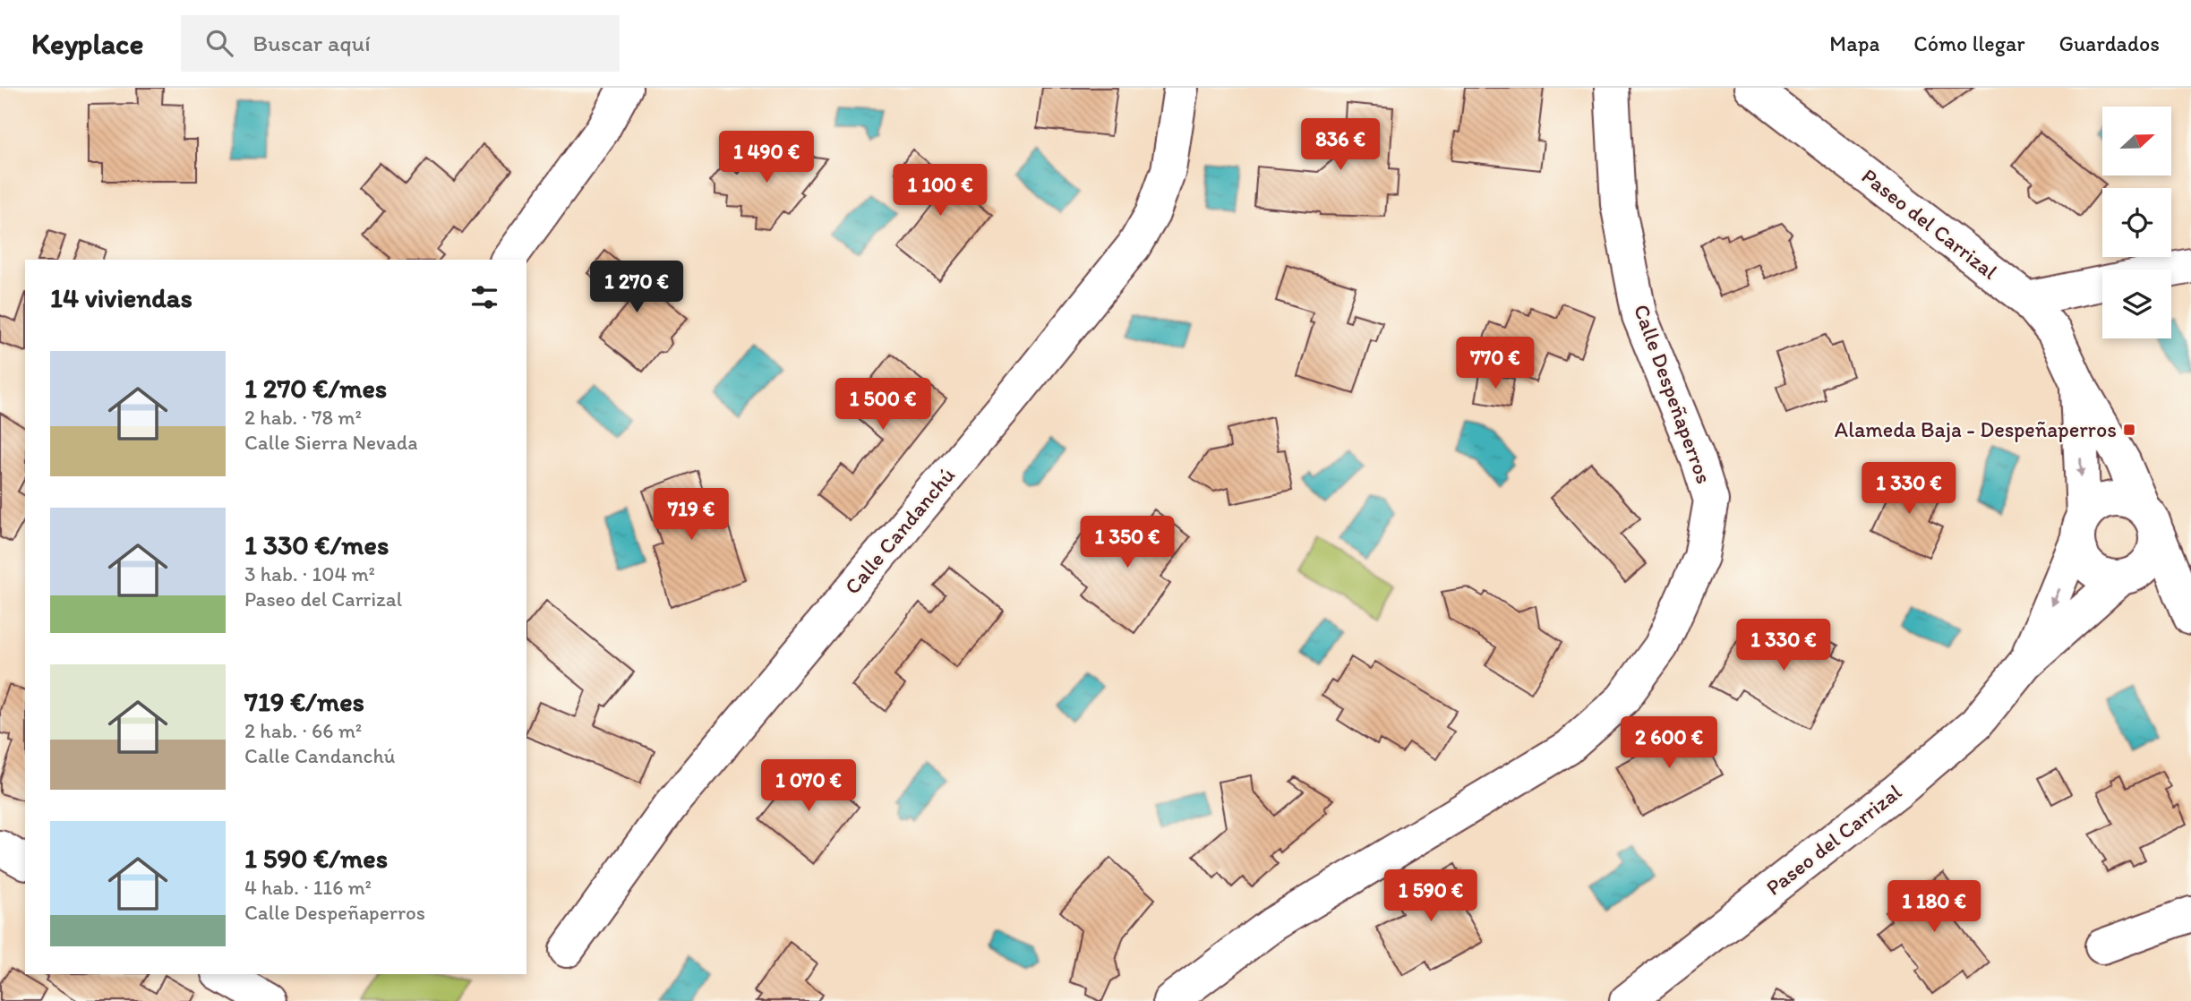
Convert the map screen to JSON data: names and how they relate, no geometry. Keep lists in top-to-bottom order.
{
  "streets": {
    "street": ["Paseo del Carrizal", "Calle Despeñaperros", "Calle Candanchú"]
  },
  "places": {
    "transit": ["Alameda Baja - Despeñaperros"]
  },
  "north": "right",
  "page": {
    "header": "Keyplace",
    "search": "Buscar aquí",
    "nav": ["Mapa", "Cómo llegar", "Guardados"],
    "price": [
      "836 €",
      "1 490 €",
      "1 100 €",
      "1 270 €",
      "770 €",
      "1 500 €",
      "1 330 €",
      "719 €",
      "1 350 €",
      "1 330 €",
      "2 600 €",
      "1 070 €",
      "1 590 €",
      "1 180 €"
    ],
    "heading": "14 viviendas",
    "list": [
      {
        "name": "1 270 €/mes",
        "note": "2 hab. · 78 m² · Calle Sierra Nevada"
      },
      {
        "name": "1 330 €/mes",
        "note": "3 hab. · 104 m² · Paseo del Carrizal"
      },
      {
        "name": "719 €/mes",
        "note": "2 hab. · 66 m² · Calle Candanchú"
      },
      {
        "name": "1 590 €/mes",
        "note": "4 hab. · 116 m² · Calle Despeñaperros"
      }
    ]
  }
}
